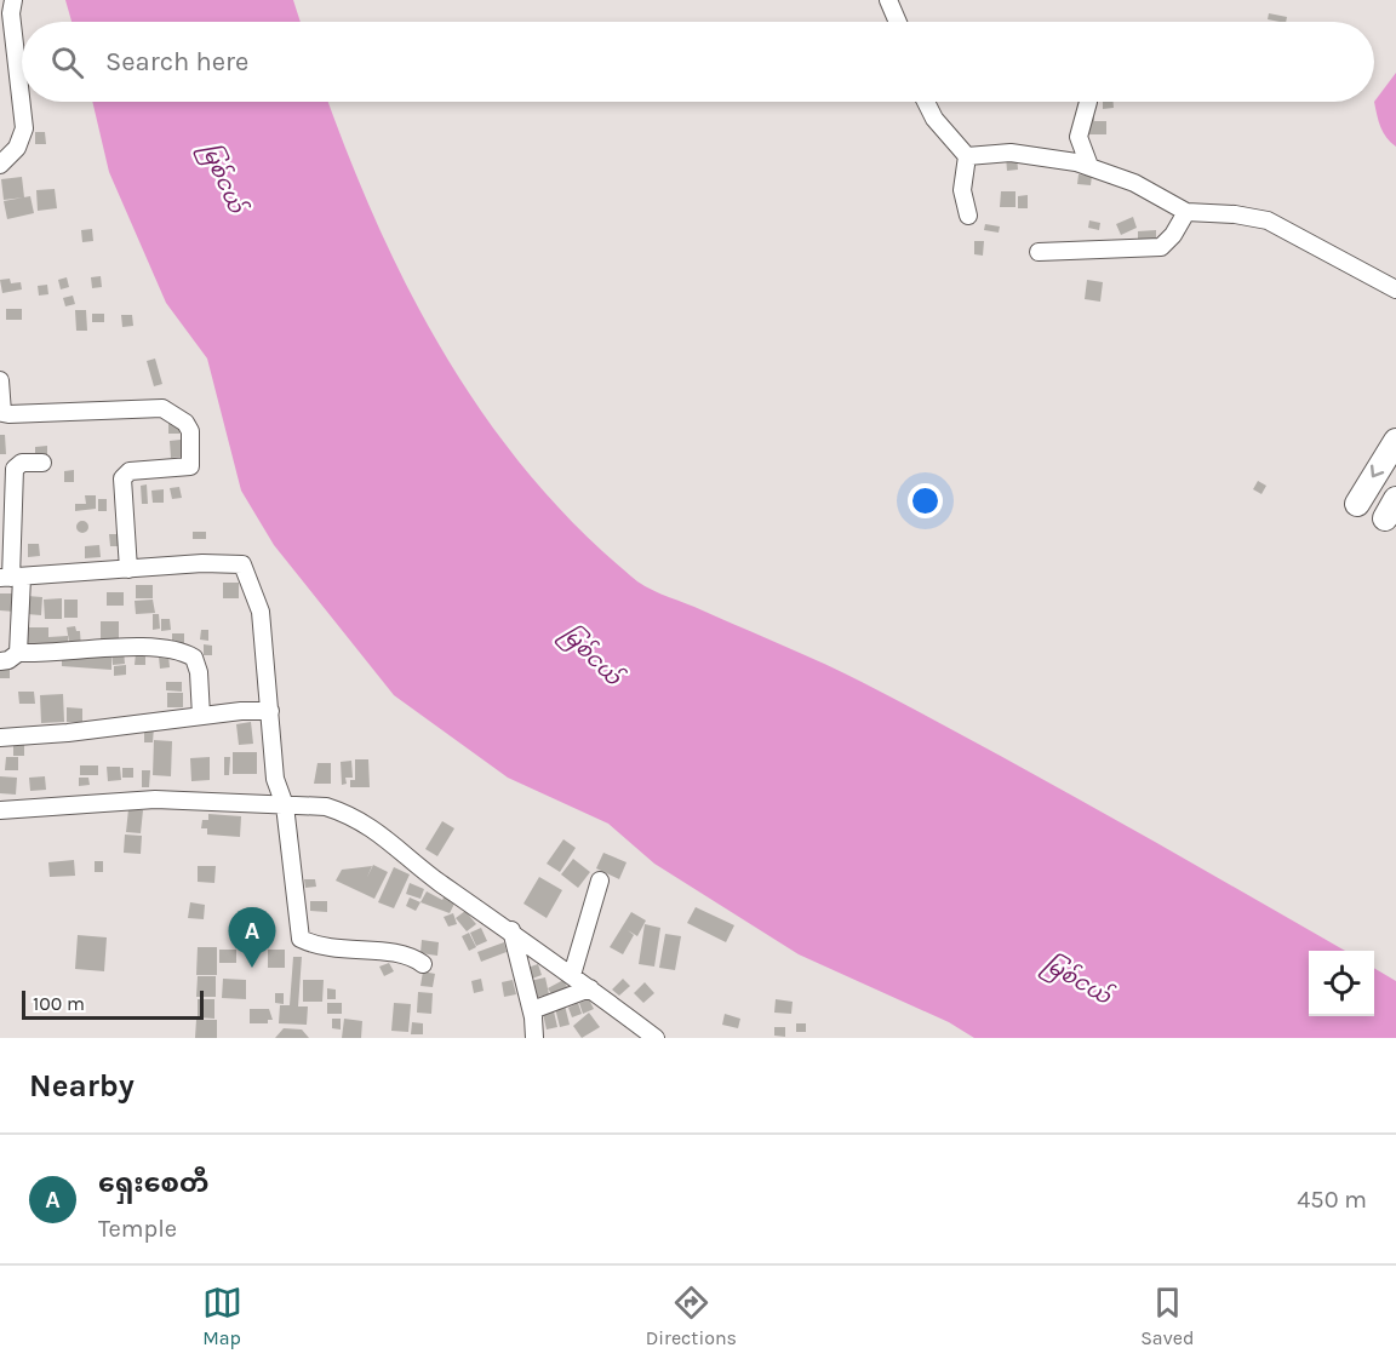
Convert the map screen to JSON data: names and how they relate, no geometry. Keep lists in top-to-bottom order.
{
  "water": ["မြစ်ငယ်"],
  "scale_bar": "100 m",
  "page": {
    "search": "Search here",
    "pins": "A",
    "scale": "100 m",
    "heading": "Nearby",
    "list": [
      {
        "mark": "A",
        "name": "ရှေးစေတီ",
        "note": "Temple",
        "value": "450 m"
      }
    ],
    "nav": ["Map", "Directions", "Saved"]
  }
}
